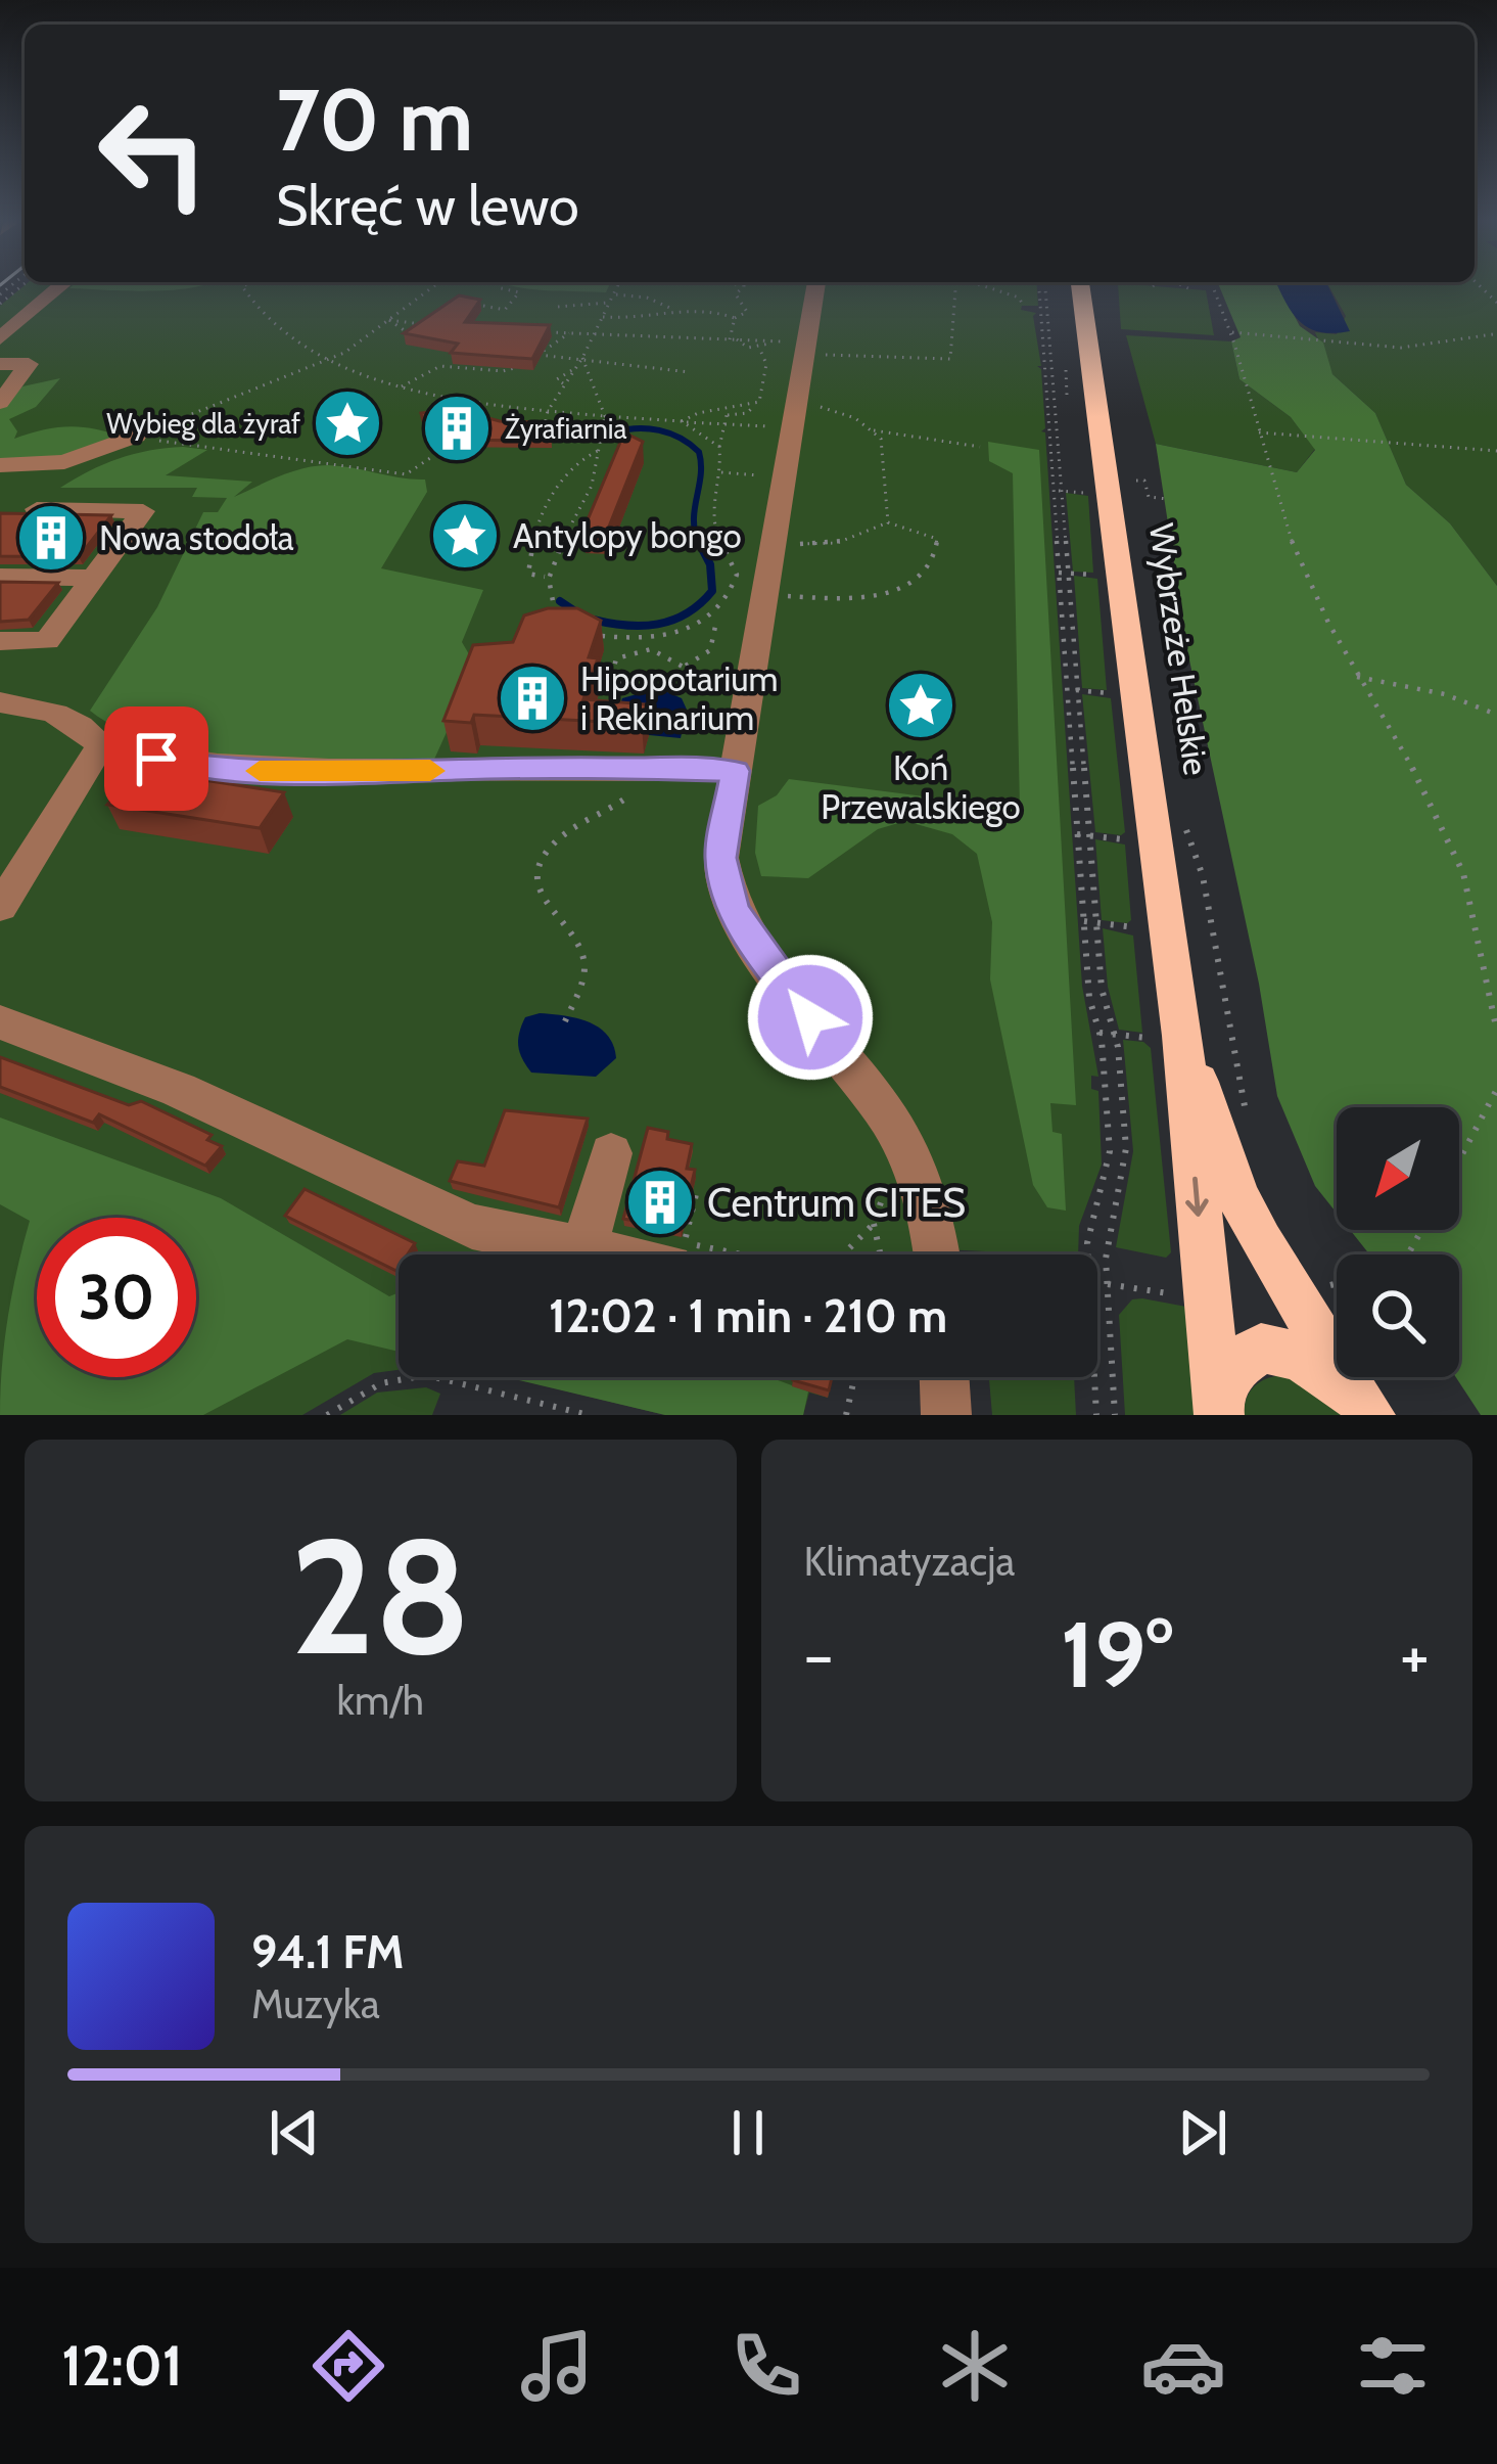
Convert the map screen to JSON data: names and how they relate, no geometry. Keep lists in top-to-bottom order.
{
  "streets": {
    "main road": ["Wybrzeże Helskie"]
  },
  "places": {
    "place": ["Wybieg dla żyraf", "Antylopy bongo", "Koń Przewalskiego"],
    "building": [
      "Żyrafiarnia",
      "Nowa stodoła",
      "Hipopotarium i Rekinarium",
      "Centrum CITES"
    ]
  },
  "north": "bottom left",
  "page": {
    "turn": ["70 m", "Skręć w lewo"],
    "limit": "30",
    "trip": "12:02 · 1 min · 210 m",
    "tile": [
      ["28", "km/h"],
      "Klimatyzacja"
    ],
    "heat": ["−", "19°", "+"],
    "song": ["94.1 FM", "Muzyka"],
    "tabs": "12:01"
  }
}
